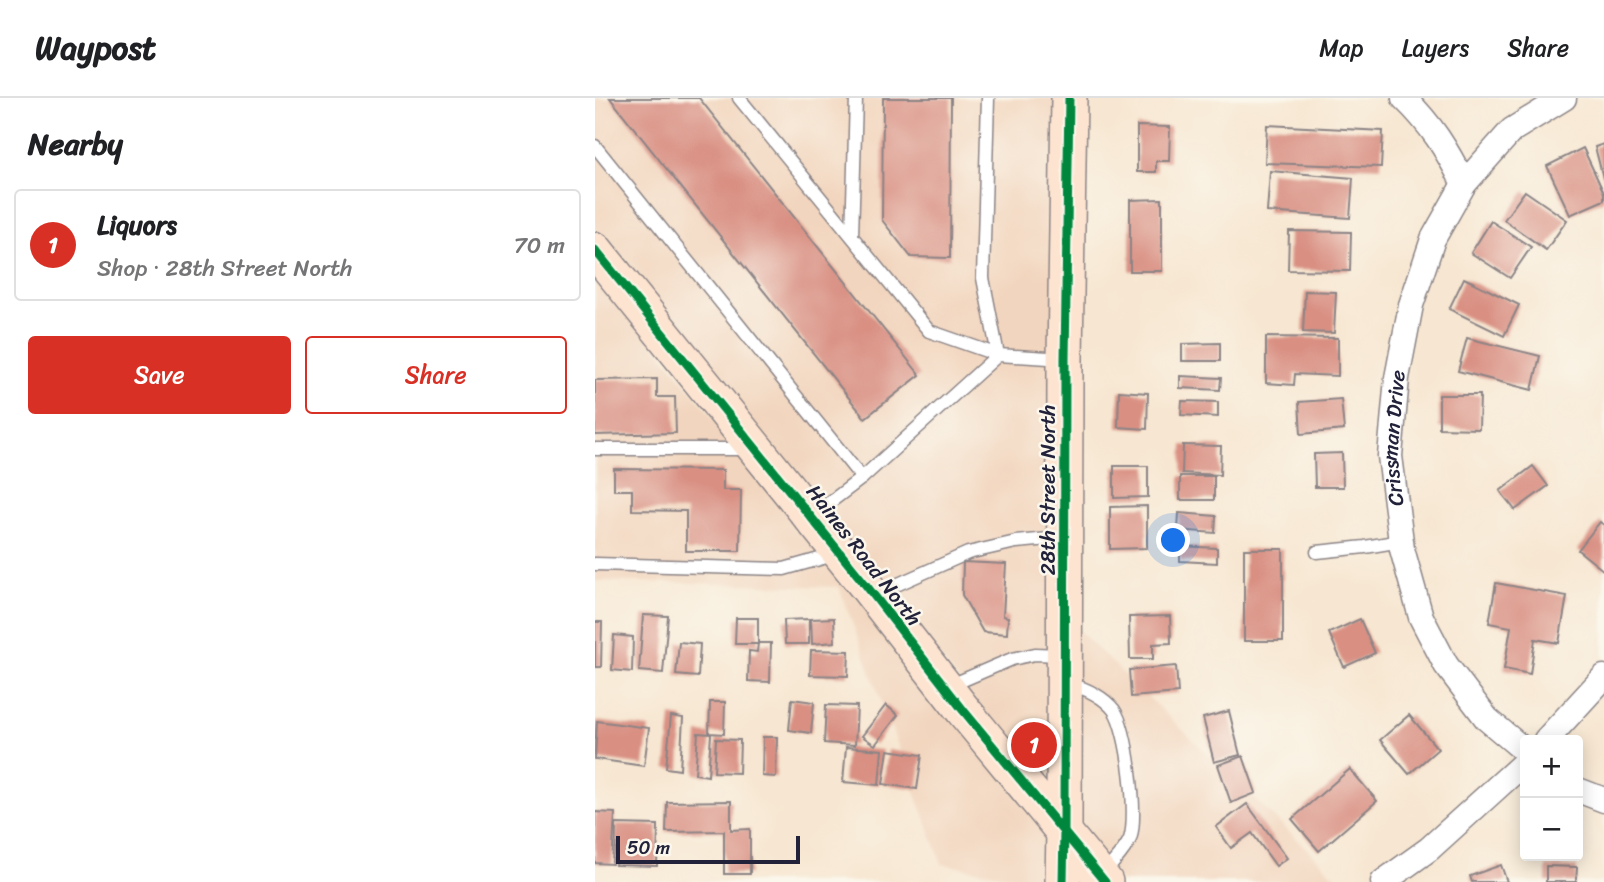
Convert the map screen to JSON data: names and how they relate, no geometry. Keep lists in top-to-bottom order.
{
  "streets": {
    "street": ["Crissman Drive", "28th Street North", "Haines Road North"]
  },
  "crossings": [
    ["28th Street North", "Haines Road North"]
  ],
  "scale_bar": "50 m",
  "page": {
    "header": "Waypost",
    "nav": ["Map", "Layers", "Share"],
    "heading": "Nearby",
    "list": [
      {
        "mark": "1",
        "name": "Liquors",
        "note": "Shop · 28th Street North",
        "value": "70 m"
      }
    ],
    "buttons": ["Save", "Share"],
    "pins": "1",
    "map_buttons": ["+", "−"],
    "scale": "50 m"
  }
}
